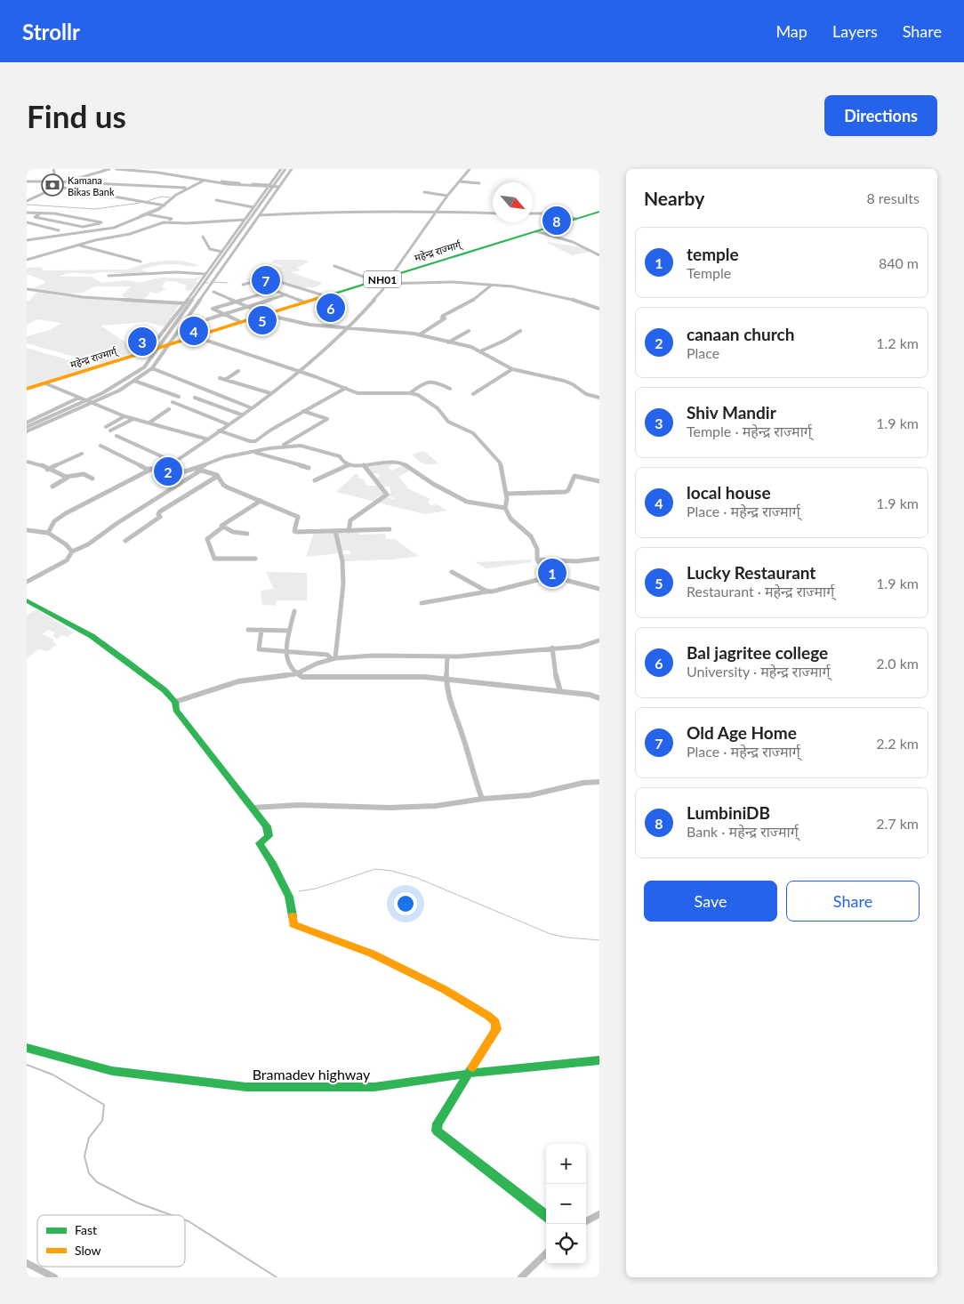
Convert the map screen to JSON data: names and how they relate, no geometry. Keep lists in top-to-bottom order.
{
  "streets": {
    "main road": ["महेन्द्र राज्मार्ग्", "NH01", "Bramadev highway"]
  },
  "places": {
    "bank": ["Kamana Bikas Bank"]
  },
  "legend": ["Fast", "Slow"],
  "north": "bottom right",
  "page": {
    "header": "Strollr",
    "nav": ["Map", "Layers", "Share"],
    "buttons": [
      "Directions",
      ["Save", "Share"]
    ],
    "title": "Find us",
    "heading": ["Nearby", "8 results"],
    "pins": [
      "8",
      "7",
      "6",
      "5",
      "4",
      "3",
      "2",
      "1"
    ],
    "list": [
      {
        "mark": "1",
        "name": "temple",
        "note": "Temple",
        "value": "840 m"
      },
      {
        "mark": "2",
        "name": "canaan church",
        "note": "Place",
        "value": "1.2 km"
      },
      {
        "mark": "3",
        "name": "Shiv Mandir",
        "note": "Temple · महेन्द्र राज्मार्ग्",
        "value": "1.9 km"
      },
      {
        "mark": "4",
        "name": "local house",
        "note": "Place · महेन्द्र राज्मार्ग्",
        "value": "1.9 km"
      },
      {
        "mark": "5",
        "name": "Lucky Restaurant",
        "note": "Restaurant · महेन्द्र राज्मार्ग्",
        "value": "1.9 km"
      },
      {
        "mark": "6",
        "name": "Bal jagritee college",
        "note": "University · महेन्द्र राज्मार्ग्",
        "value": "2.0 km"
      },
      {
        "mark": "7",
        "name": "Old Age Home",
        "note": "Place · महेन्द्र राज्मार्ग्",
        "value": "2.2 km"
      },
      {
        "mark": "8",
        "name": "LumbiniDB",
        "note": "Bank · महेन्द्र राज्मार्ग्",
        "value": "2.7 km"
      }
    ],
    "map_buttons": ["+", "−"]
  }
}
